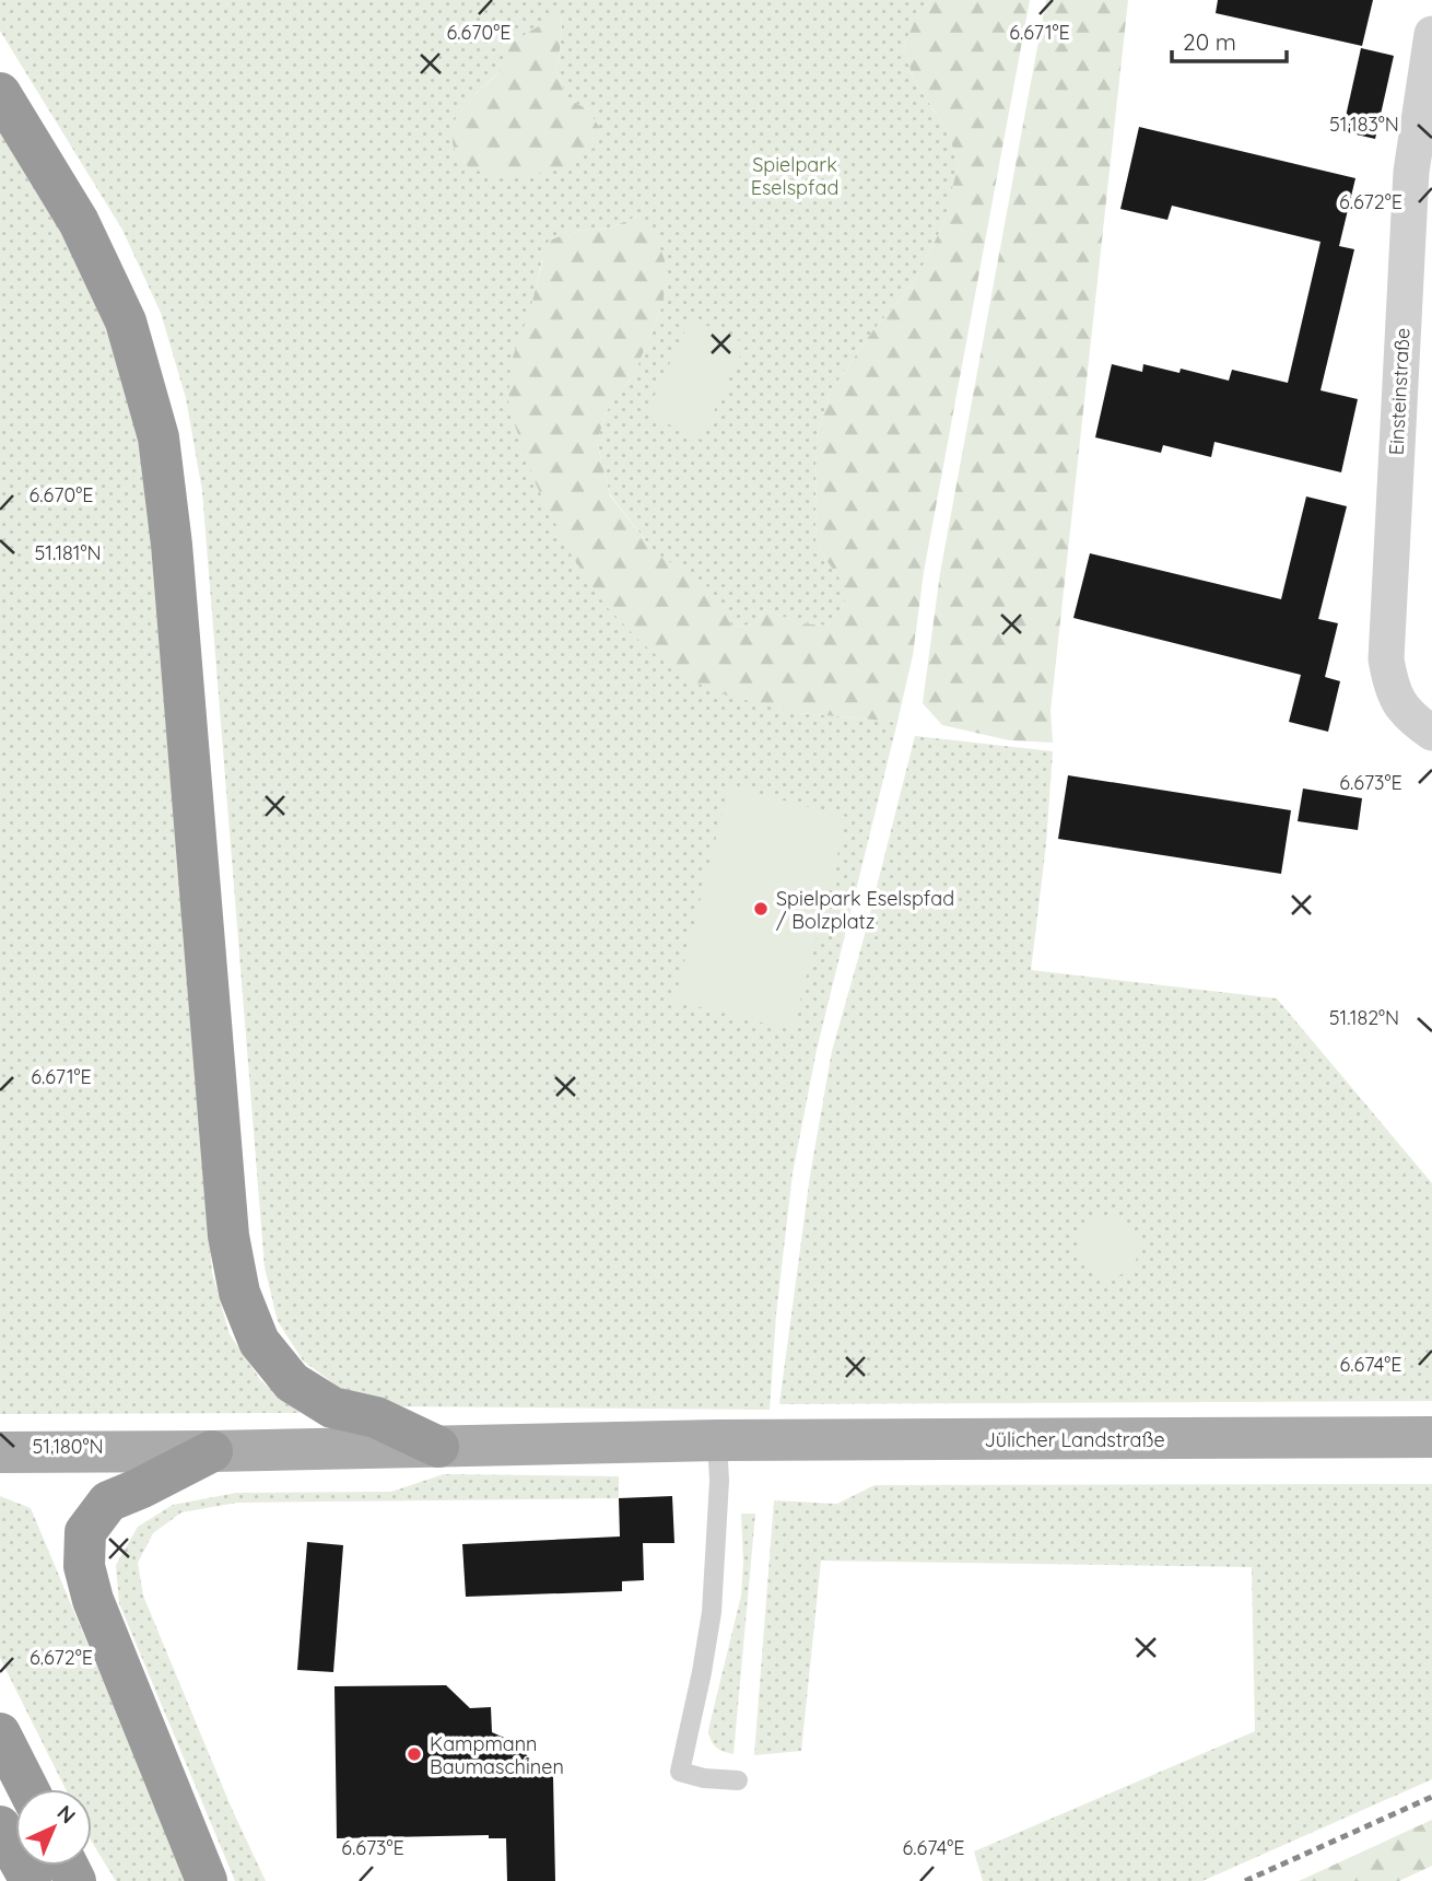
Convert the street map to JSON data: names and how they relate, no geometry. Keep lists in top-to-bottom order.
{
  "streets": {
    "main road": ["Jülicher Landstraße"],
    "street": ["Einsteinstraße"]
  },
  "parks": ["Spielpark Eselspfad"],
  "places": ["Spielpark Eselspfad / Bolzplatz", "Kampmann Baumaschinen"],
  "scale_bar": "20 m",
  "north": "top right",
  "coordinates": [
    "6.670°E",
    "6.671°E",
    "51.183°N",
    "6.672°E",
    "51.181°N",
    "6.673°E",
    "51.182°N",
    "6.674°E",
    "51.180°N"
  ]
}
